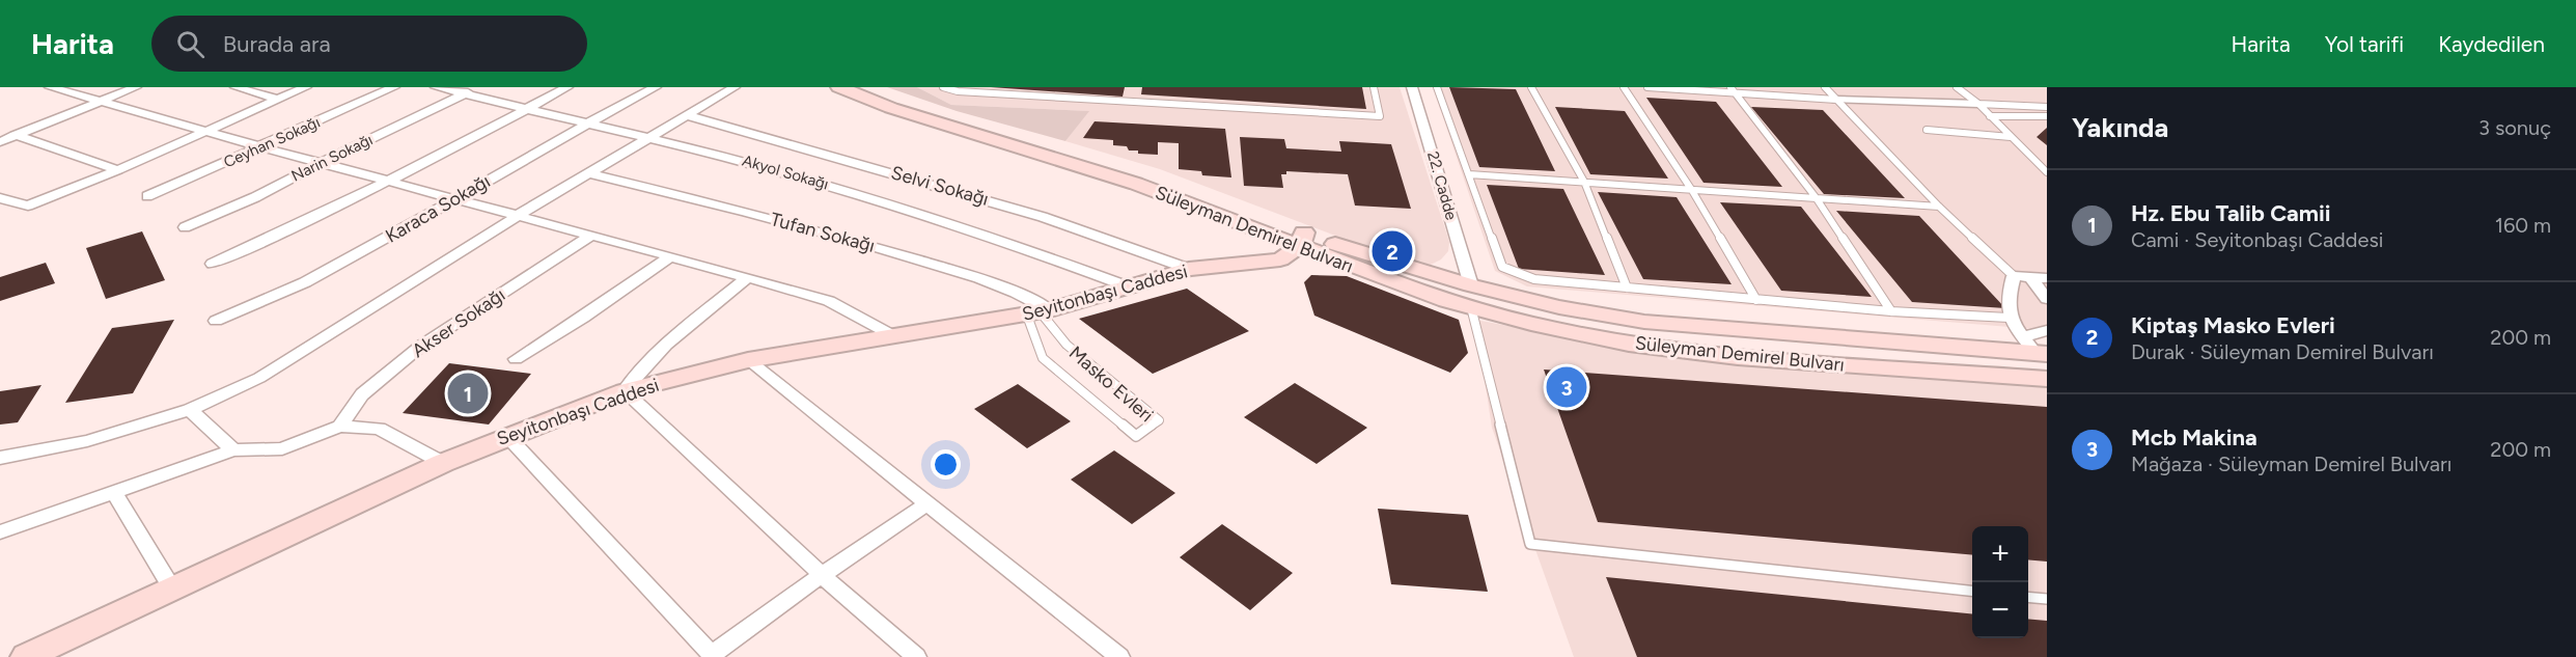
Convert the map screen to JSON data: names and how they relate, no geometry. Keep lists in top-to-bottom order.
{
  "streets": {
    "main road": ["Süleyman Demirel Bulvarı", "Seyitonbaşı Caddesi"],
    "street": [
      "Ceyhan Sokağı",
      "Narin Sokağı",
      "Akyol Sokağı",
      "Selvi Sokağı",
      "22. Cadde",
      "Karaca Sokağı",
      "Tufan Sokağı",
      "Akser Sokağı"
    ],
    "lane": ["Masko Evleri"]
  },
  "crossings": [
    ["Narin Sokağı", "Akyol Sokağı"],
    ["Akyol Sokağı", "Karaca Sokağı"],
    ["Akyol Sokağı", "Seyitonbaşı Caddesi"],
    ["Selvi Sokağı", "Seyitonbaşı Caddesi"],
    ["22. Cadde", "Süleyman Demirel Bulvarı"],
    ["Süleyman Demirel Bulvarı", "Seyitonbaşı Caddesi"],
    ["Tufan Sokağı", "Seyitonbaşı Caddesi"],
    ["Tufan Sokağı", "Masko Evleri"],
    ["Seyitonbaşı Caddesi", "Masko Evleri"]
  ],
  "page": {
    "header": "Harita",
    "search": "Burada ara",
    "nav": ["Harita", "Yol tarifi", "Kaydedilen"],
    "heading": ["Yakında", "3 sonuç"],
    "list": [
      {
        "mark": "1",
        "name": "Hz. Ebu Talib Camii",
        "note": "Cami · Seyitonbaşı Caddesi",
        "value": "160 m"
      },
      {
        "mark": "2",
        "name": "Kiptaş Masko Evleri",
        "note": "Durak · Süleyman Demirel Bulvarı",
        "value": "200 m"
      },
      {
        "mark": "3",
        "name": "Mcb Makina",
        "note": "Mağaza · Süleyman Demirel Bulvarı",
        "value": "200 m"
      }
    ],
    "pins": ["2", "3", "1"],
    "map_buttons": ["+", "−"]
  }
}
